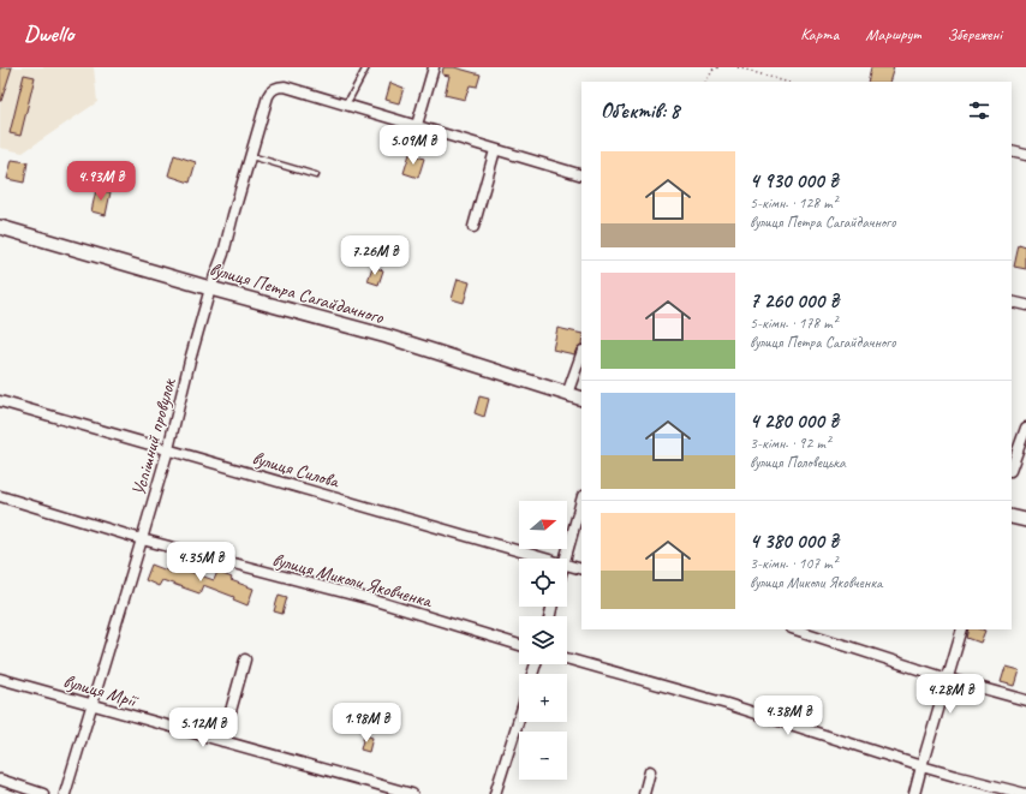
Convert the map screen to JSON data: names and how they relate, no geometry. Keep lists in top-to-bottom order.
{
  "streets": {
    "street": [
      "вулиця Петра Сагайдачного",
      "Успішний провулок",
      "вулиця Силова",
      "вулиця Миколи Яковченка",
      "вулиця Мрії"
    ]
  },
  "crossings": [
    ["вулиця Петра Сагайдачного", "Успішний провулок"],
    ["Успішний провулок", "вулиця Силова"],
    ["Успішний провулок", "вулиця Миколи Яковченка"],
    ["Успішний провулок", "вулиця Мрії"]
  ],
  "north": "right",
  "page": {
    "header": "Dwello",
    "nav": ["Карта", "Маршрут", "Збережені"],
    "heading": "Об’єктів: 8",
    "price": [
      "5.09M ₴",
      "4.93M ₴",
      "7.26M ₴",
      "4.35M ₴",
      "4.28M ₴",
      "4.38M ₴",
      "1.98M ₴",
      "5.12M ₴"
    ],
    "list": [
      {
        "name": "4 930 000 ₴",
        "note": "5-кімн. · 128 m² · вулиця Петра Сагайдачного"
      },
      {
        "name": "7 260 000 ₴",
        "note": "5-кімн. · 178 m² · вулиця Петра Сагайдачного"
      },
      {
        "name": "4 280 000 ₴",
        "note": "3-кімн. · 92 m² · вулиця Половецька"
      },
      {
        "name": "4 380 000 ₴",
        "note": "3-кімн. · 107 m² · вулиця Миколи Яковченка"
      }
    ],
    "map_buttons": ["+", "−"]
  }
}
